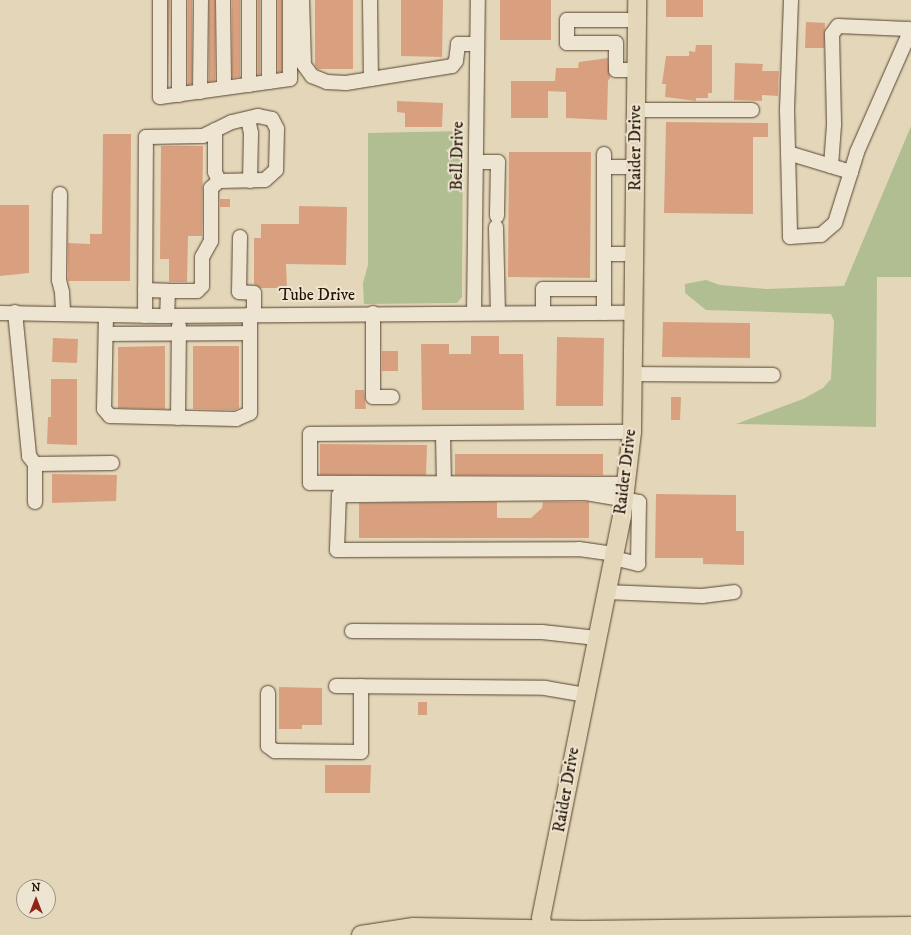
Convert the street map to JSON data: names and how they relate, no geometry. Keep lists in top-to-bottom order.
{
  "streets": {
    "main road": ["Raider Drive"],
    "street": ["Bell Drive", "Tube Drive"]
  },
  "crossings": [
    ["Raider Drive", "Tube Drive"],
    ["Bell Drive", "Tube Drive"]
  ],
  "north": "top"
}
